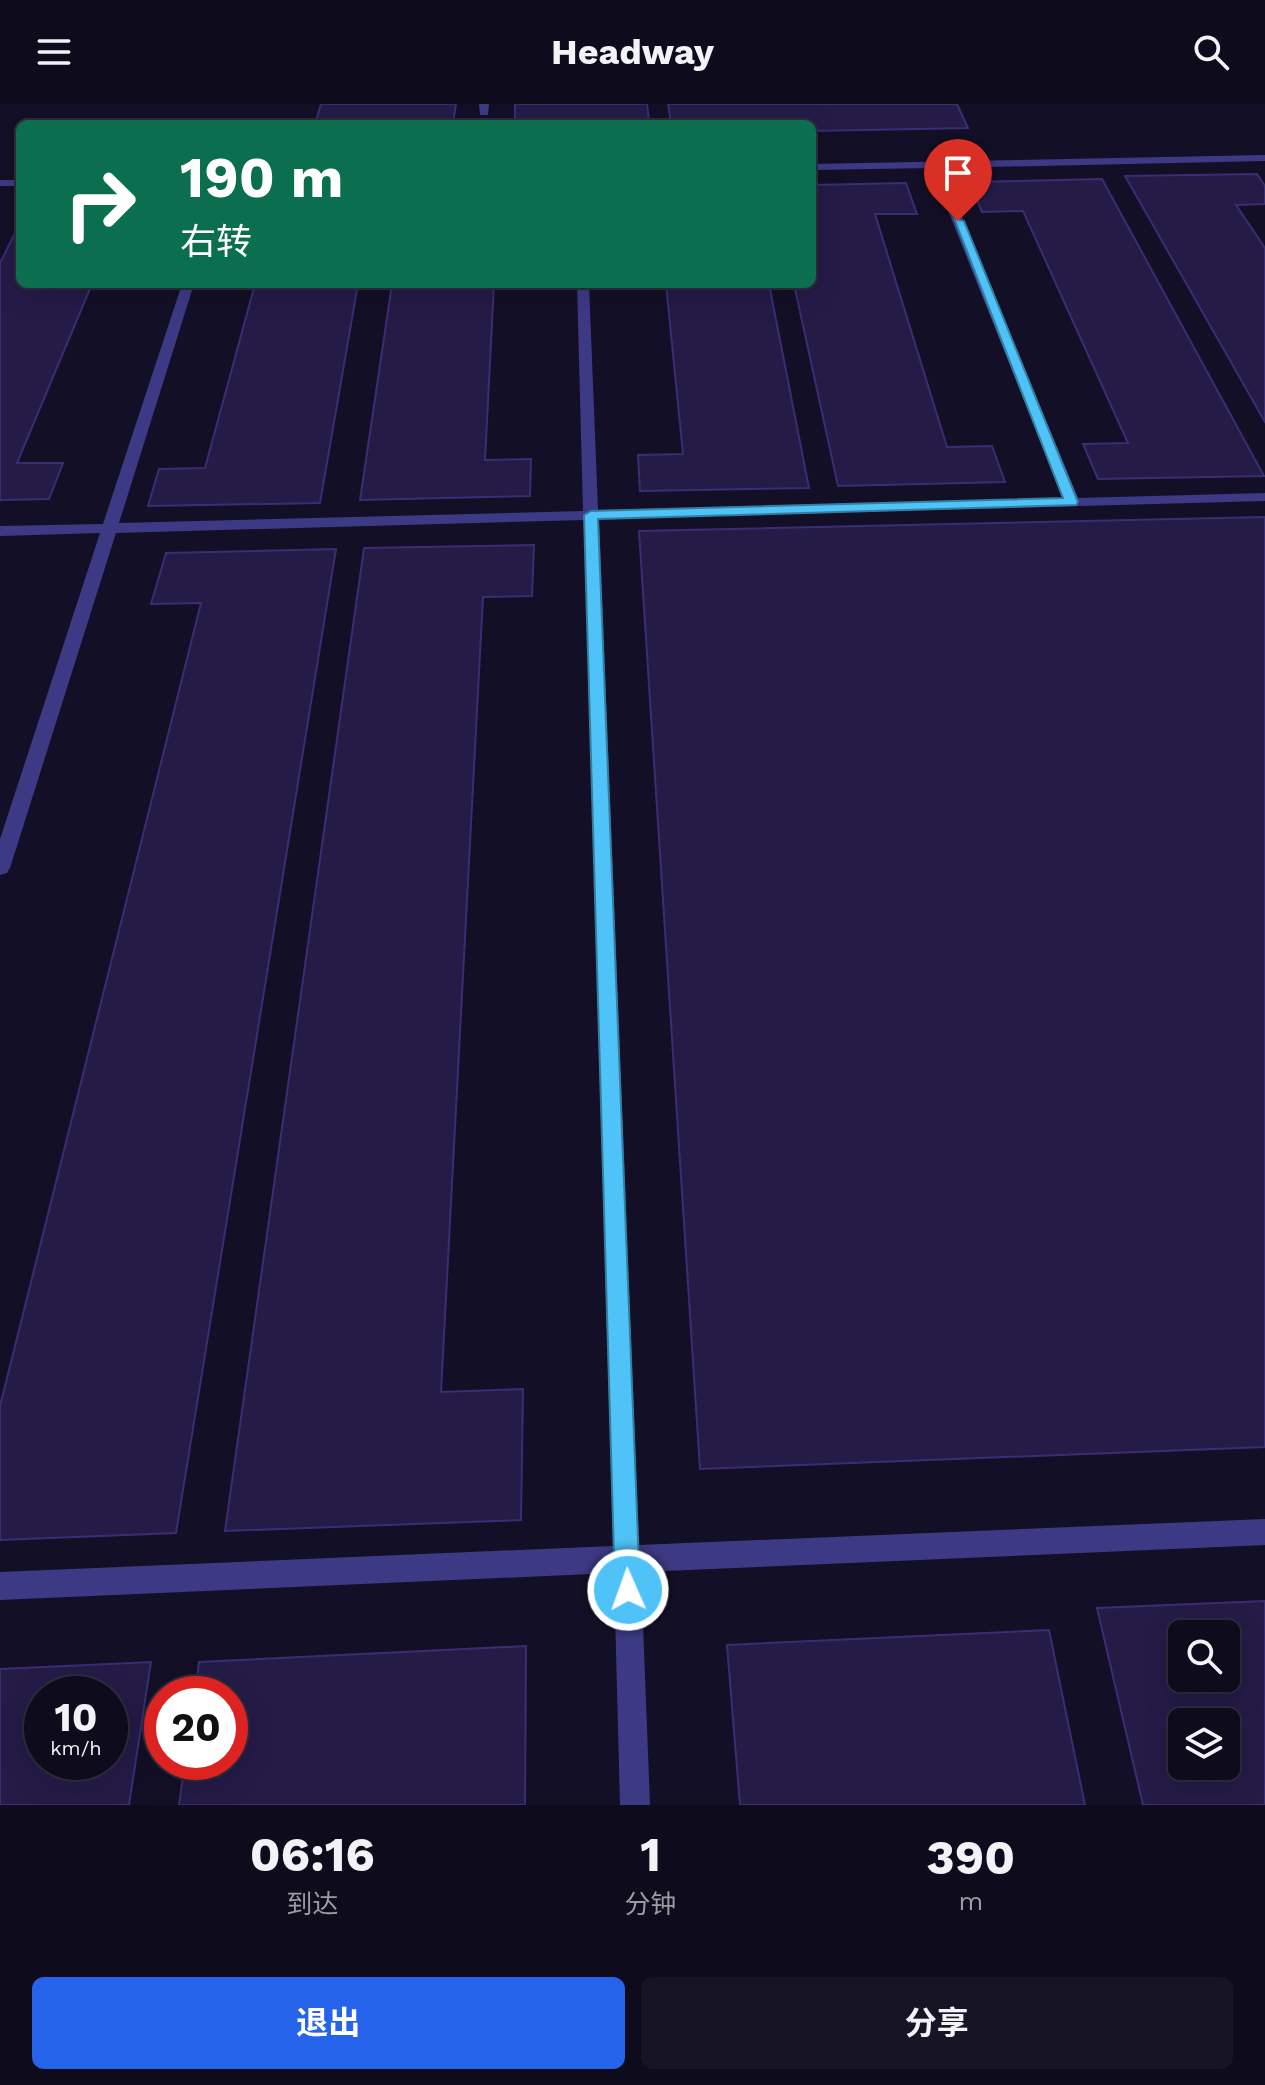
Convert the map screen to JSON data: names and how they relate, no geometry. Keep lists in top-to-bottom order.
{
  "page": {
    "header": "Headway",
    "turn": ["190 m", "右转"],
    "speed": "10 km/h",
    "limit": "20",
    "eta": [
      "06:16",
      "到达",
      "1",
      "分钟",
      "390",
      "m"
    ],
    "buttons": ["退出", "分享"]
  }
}
